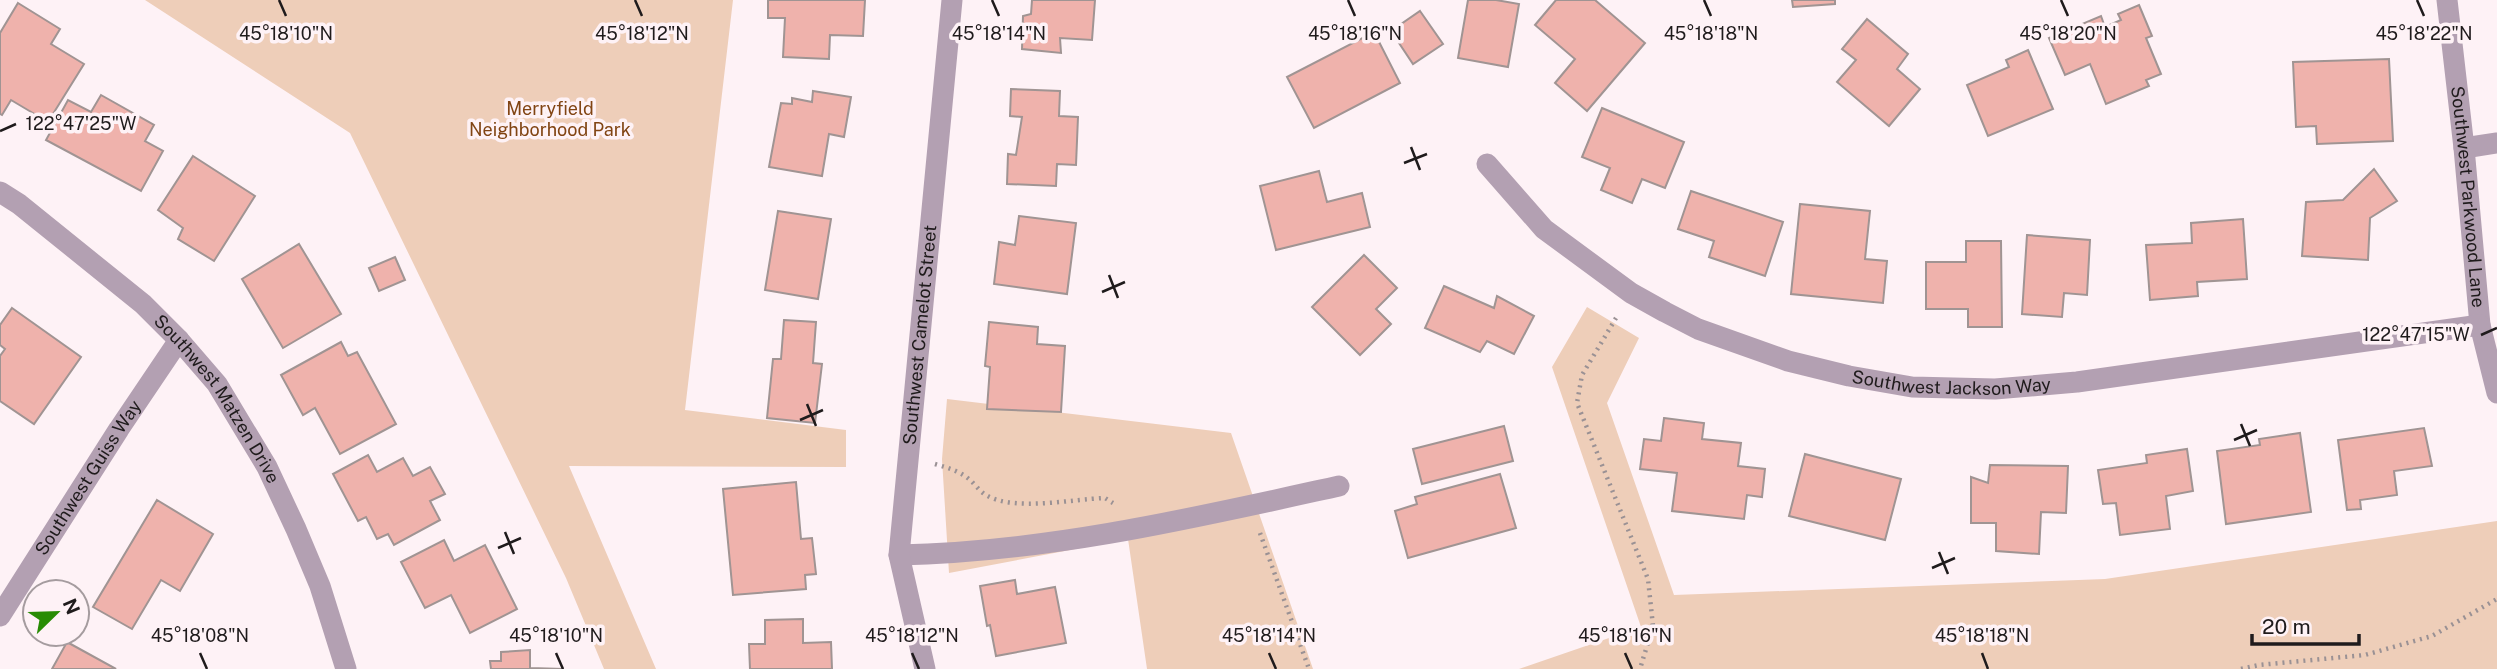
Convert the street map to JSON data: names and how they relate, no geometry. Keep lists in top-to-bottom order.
{
  "streets": {
    "street": [
      "Southwest Parkwood Lane",
      "Southwest Camelot Street",
      "Southwest Jackson Way",
      "Southwest Matzen Drive",
      "Southwest Guiss Way"
    ]
  },
  "crossings": [
    ["Southwest Parkwood Lane", "Southwest Jackson Way"],
    ["Southwest Matzen Drive", "Southwest Guiss Way"]
  ],
  "parks": ["Merryfield Neighborhood Park"],
  "scale_bar": "20 m",
  "north": "top right",
  "coordinates": [
    "45°18'10\"N",
    "45°18'12\"N",
    "45°18'14\"N",
    "45°18'18\"N",
    "45°18'22\"N",
    "45°18'16\"N",
    "45°18'20\"N",
    "122°47'25\"W",
    "122°47'15\"W",
    "45°18'08\"N"
  ]
}
